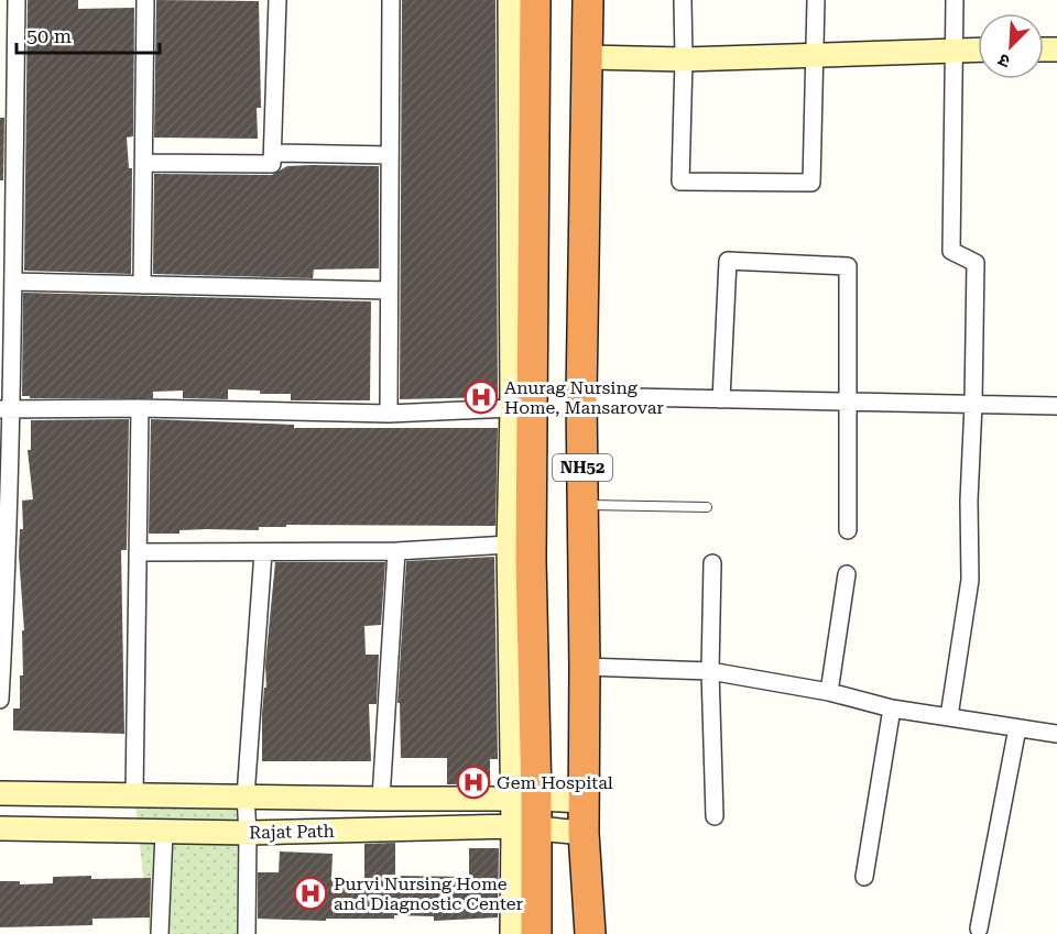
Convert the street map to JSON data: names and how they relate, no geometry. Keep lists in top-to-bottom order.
{
  "streets": {
    "highway": ["NH52"],
    "street": ["Rajat Path"]
  },
  "crossings": [
    ["NH52", "Rajat Path"]
  ],
  "places": {
    "hospital": ["Anurag Nursing Home, Mansarovar", "Gem Hospital", "Purvi Nursing Home and Diagnostic Center"]
  },
  "scale_bar": "50 m",
  "north": "bottom left"
}
